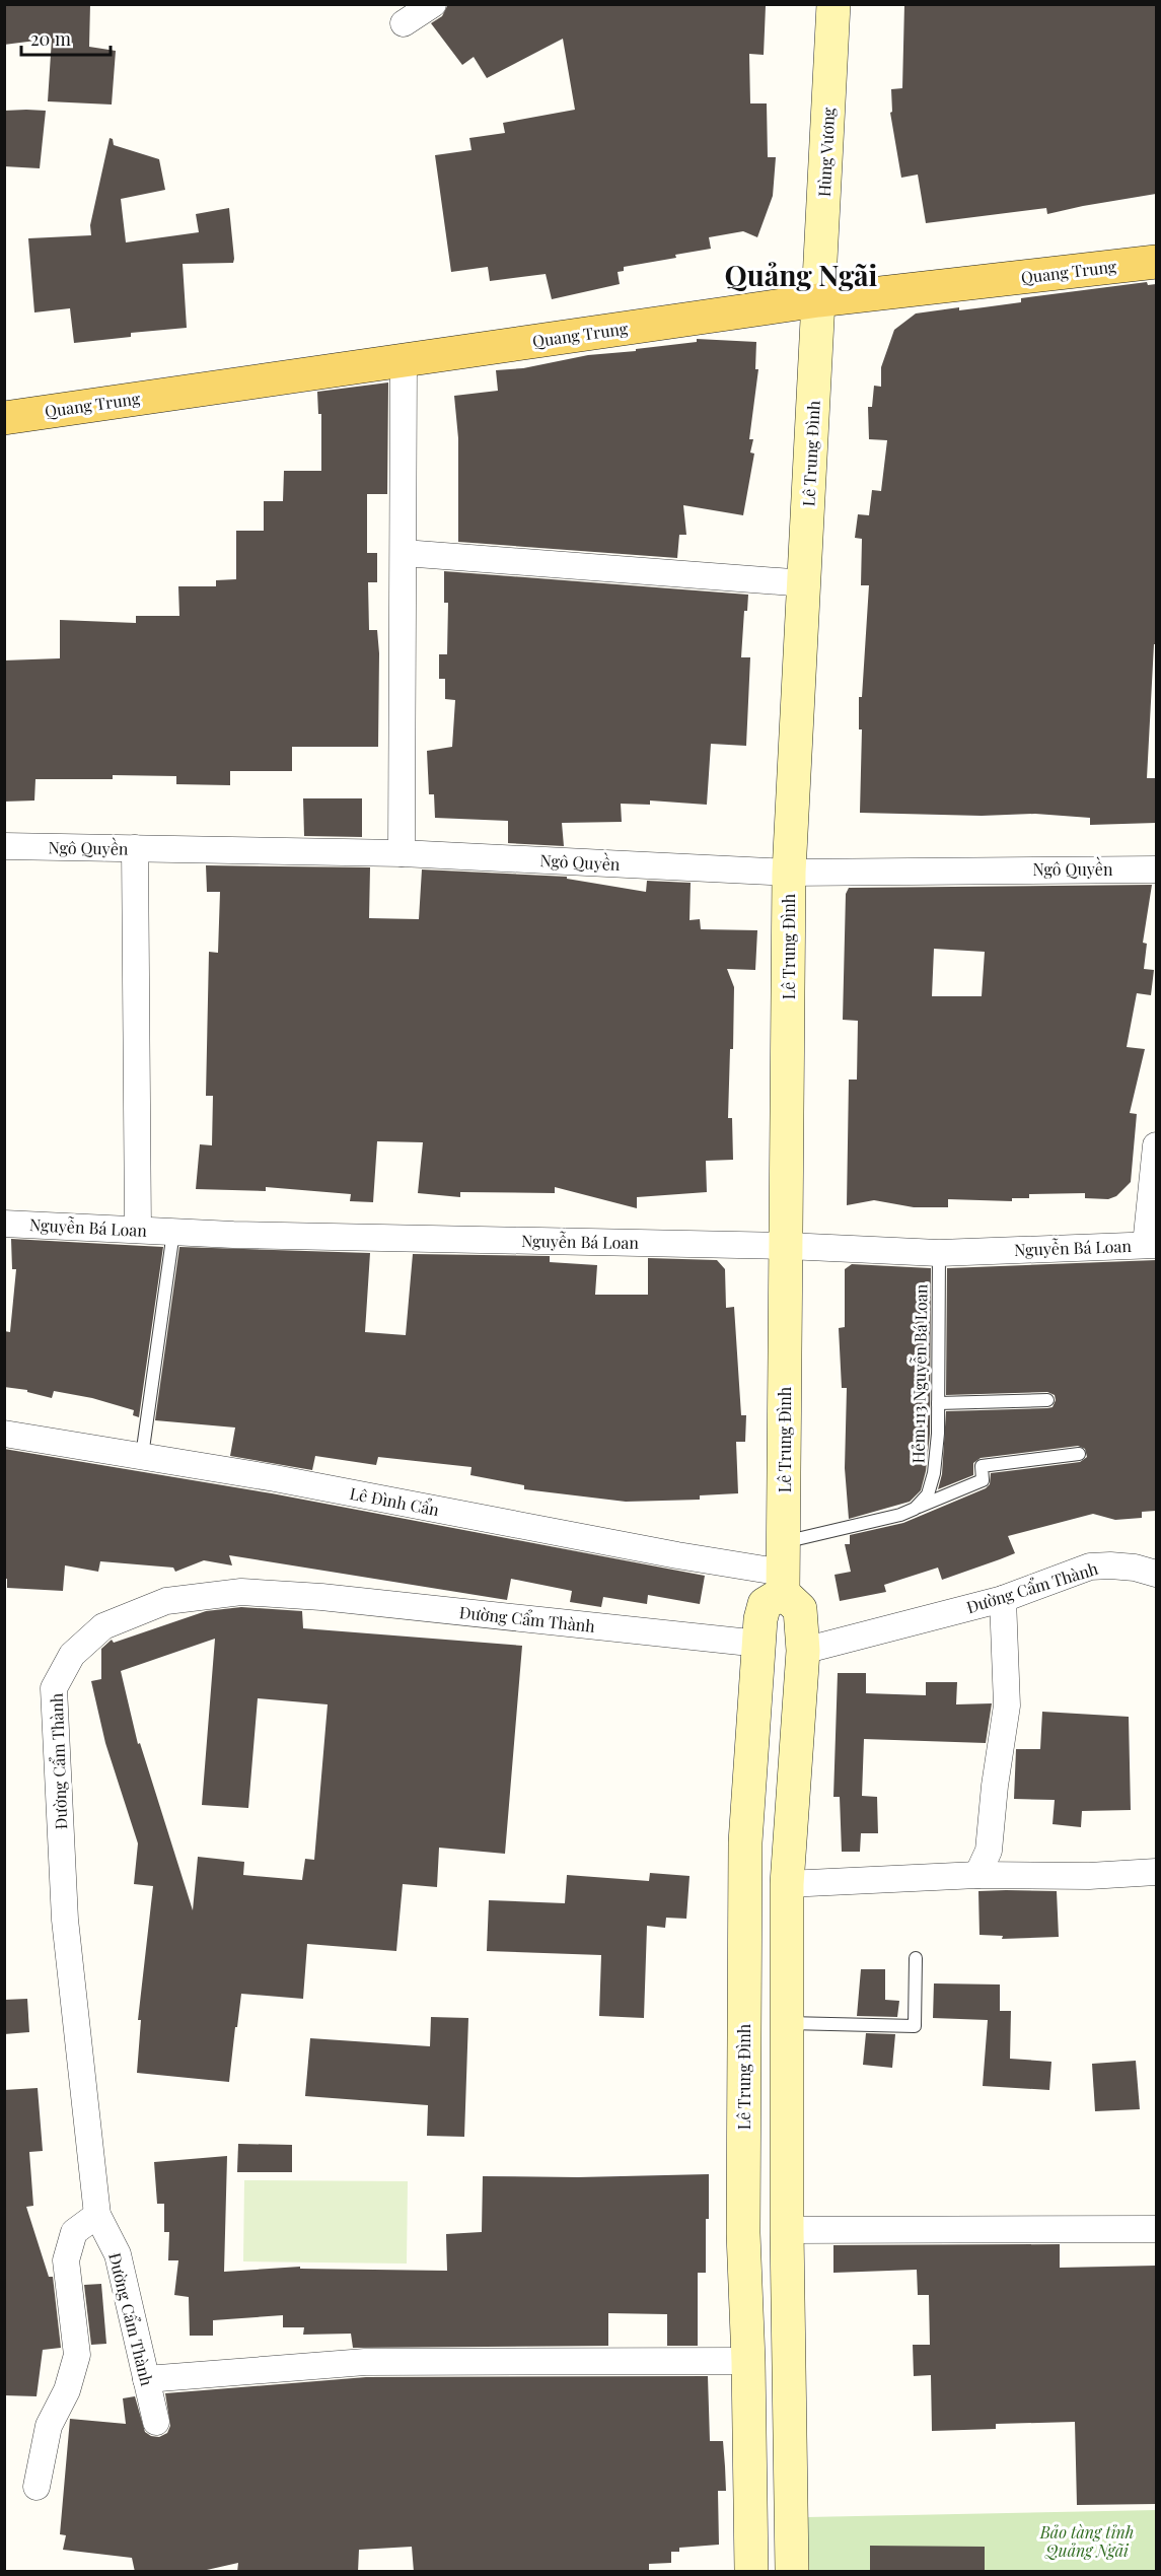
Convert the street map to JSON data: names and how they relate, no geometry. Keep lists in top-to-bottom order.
{
  "streets": {
    "main road": ["Hùng Vương", "Quang Trung", "Lê Trung Đình"],
    "street": [
      "Ngô Quyền",
      "Nguyễn Bá Loan",
      "Lê Đình Cẩn",
      "Đường Cẩm Thành"
    ],
    "lane": ["Hẻm 113 Nguyễn Bá Loan"]
  },
  "crossings": [
    ["Hùng Vương", "Quang Trung"],
    ["Hùng Vương", "Lê Trung Đình"],
    ["Quang Trung", "Lê Trung Đình"],
    ["Lê Trung Đình", "Ngô Quyền"],
    ["Lê Trung Đình", "Nguyễn Bá Loan"],
    ["Lê Trung Đình", "Lê Đình Cẩn"],
    ["Lê Trung Đình", "Đường Cẩm Thành"],
    ["Nguyễn Bá Loan", "Hẻm 113 Nguyễn Bá Loan"]
  ],
  "districts": ["Quảng Ngãi"],
  "parks": ["Bảo tàng tỉnh Quảng Ngãi"],
  "scale_bar": "20 m"
}
